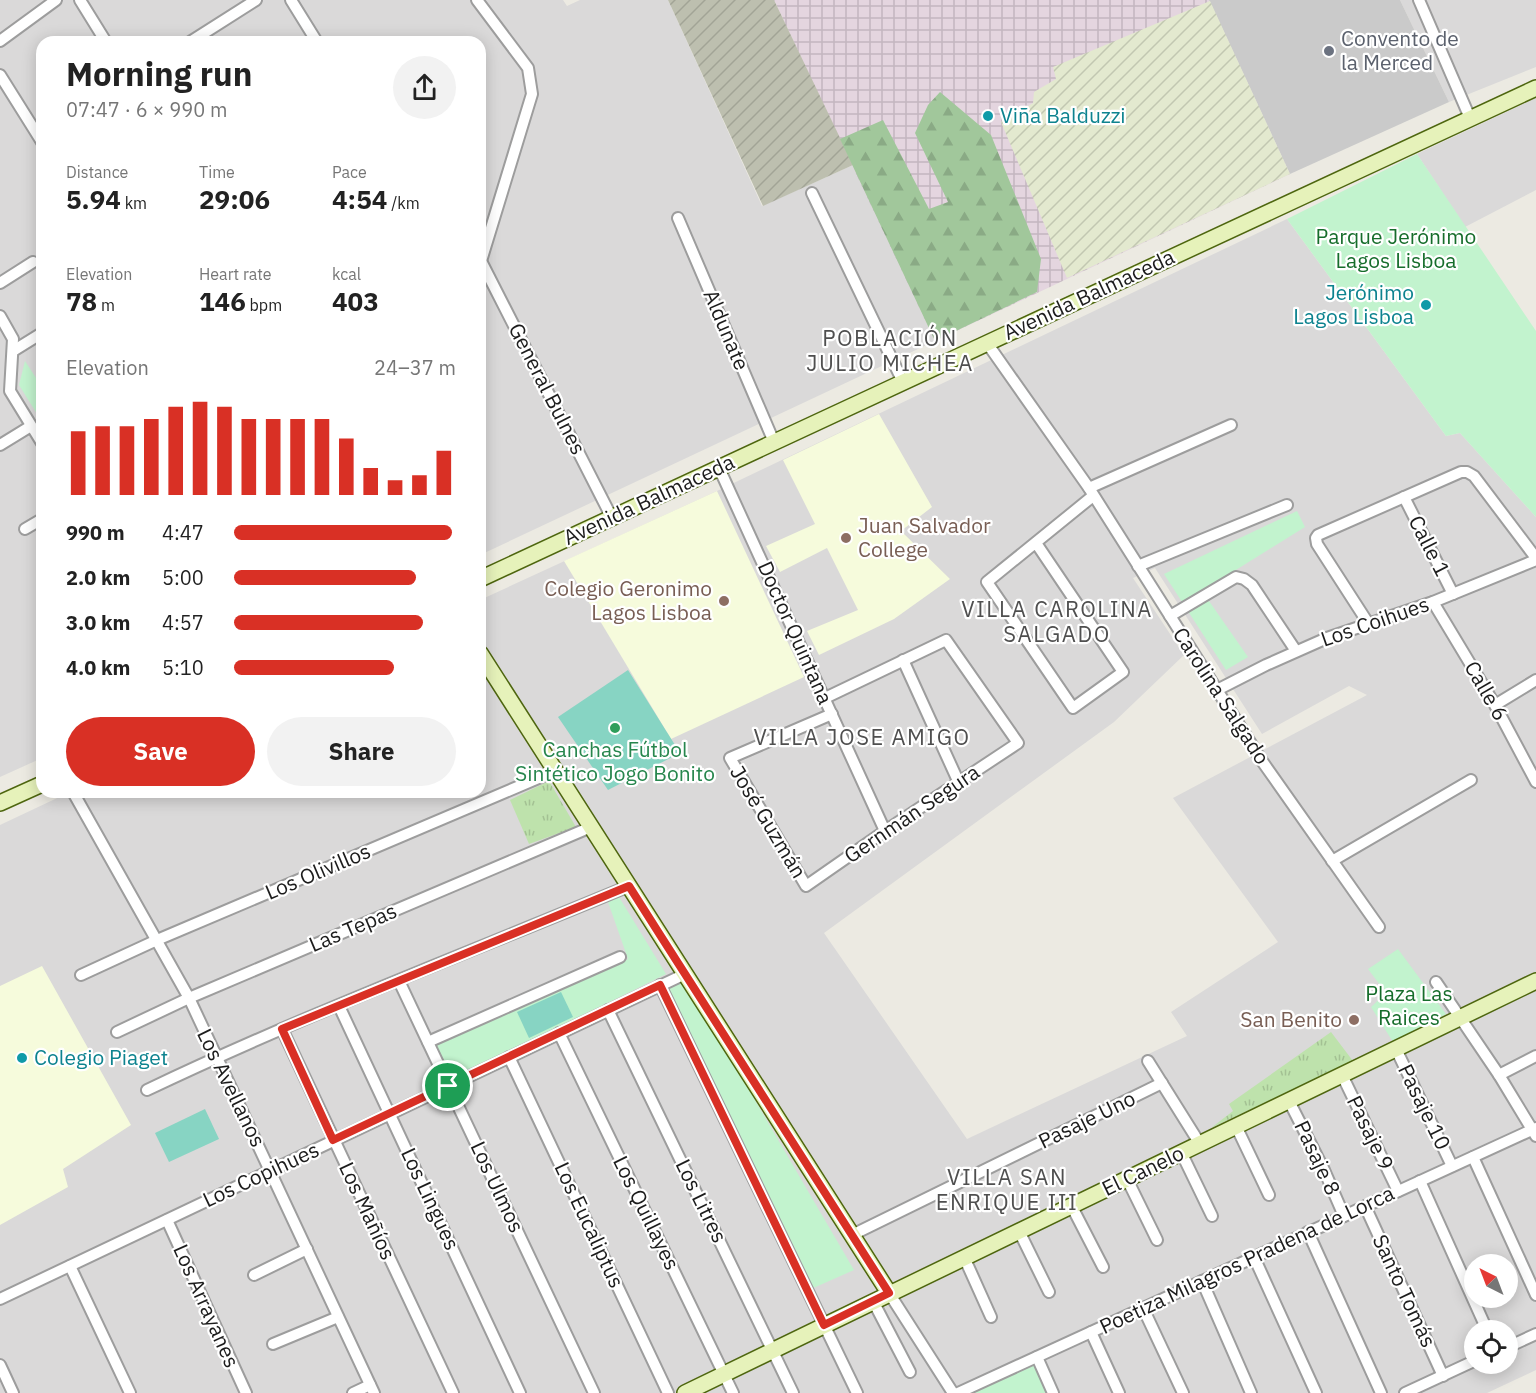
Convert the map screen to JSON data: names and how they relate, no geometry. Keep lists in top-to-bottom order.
{
  "streets": {
    "street": [
      "Avenida Balmaceda",
      "Aldunate",
      "General Bulnes",
      "Calle 1",
      "Los Coihues",
      "Doctor Quintana",
      "Calle 6",
      "Carolina Salgado",
      "Gernmán Segura",
      "José Guzmán",
      "Los Olivillos",
      "Las Tepas",
      "Los Avellanos",
      "Pasaje 10",
      "Pasaje Uno",
      "Pasaje 9",
      "Pasaje 8",
      "El Canelo",
      "Los Copihues",
      "Los Ulmos",
      "Los Lingues",
      "Los Litres",
      "Los Mañíos",
      "Los Quillayes",
      "Los Eucaliptus",
      "Poetiza Milagros Pradena de Lorca",
      "Santo Tomás",
      "Los Arrayanes"
    ]
  },
  "crossings": [
    ["Avenida Balmaceda", "Aldunate"],
    ["Avenida Balmaceda", "General Bulnes"],
    ["Avenida Balmaceda", "Doctor Quintana"],
    ["Avenida Balmaceda", "Carolina Salgado"],
    ["Calle 1", "Los Coihues"],
    ["Los Coihues", "Calle 6"],
    ["Los Coihues", "Carolina Salgado"],
    ["Doctor Quintana", "Gernmán Segura"],
    ["Doctor Quintana", "José Guzmán"],
    ["Gernmán Segura", "José Guzmán"],
    ["Los Olivillos", "Los Avellanos"],
    ["Las Tepas", "Los Avellanos"],
    ["Los Avellanos", "Los Copihues"],
    ["Pasaje 10", "El Canelo"],
    ["Pasaje 10", "Poetiza Milagros Pradena de Lorca"],
    ["Pasaje Uno", "El Canelo"],
    ["Pasaje 9", "El Canelo"],
    ["Pasaje 9", "Poetiza Milagros Pradena de Lorca"],
    ["Pasaje 8", "El Canelo"],
    ["Pasaje 8", "Poetiza Milagros Pradena de Lorca"],
    ["El Canelo", "Los Litres"],
    ["El Canelo", "Los Quillayes"],
    ["Los Copihues", "Los Ulmos"],
    ["Los Copihues", "Los Lingues"],
    ["Los Copihues", "Los Litres"],
    ["Los Copihues", "Los Mañíos"],
    ["Los Copihues", "Los Quillayes"],
    ["Los Copihues", "Los Eucaliptus"],
    ["Los Copihues", "Los Arrayanes"],
    ["Poetiza Milagros Pradena de Lorca", "Santo Tomás"]
  ],
  "districts": [
    "POBLACIÓN JULIO MICHEA",
    "VILLA CAROLINA SALGADO",
    "VILLA JOSE AMIGO",
    "VILLA SAN ENRIQUE III"
  ],
  "parks": ["Parque Jerónimo Lagos Lisboa", "Plaza Las Raices"],
  "places": [
    "Convento de la Merced",
    "Viña Balduzzi",
    "Jerónimo Lagos Lisboa",
    "Juan Salvador College",
    "Colegio Geronimo Lagos Lisboa",
    "Canchas Fútbol Sintético Jogo Bonito",
    "San Benito",
    "Colegio Piaget"
  ],
  "north": "top left",
  "page": {
    "heading": ["Morning run", "07:47 · 6 × 990 m"],
    "stats": [
      ["Distance", "5.94 km"],
      ["Time", "29:06"],
      ["Pace", "4:54 /km"],
      ["Elevation", "78 m"],
      ["Heart rate", "146 bpm"],
      ["kcal", "403"]
    ],
    "chart": ["Elevation", "24–37 m"],
    "list": [
      {
        "name": "990 m",
        "note": "4:47"
      },
      {
        "name": "2.0 km",
        "note": "5:00"
      },
      {
        "name": "3.0 km",
        "note": "4:57"
      },
      {
        "name": "4.0 km",
        "note": "5:10"
      }
    ],
    "buttons": ["Save", "Share"]
  }
}
